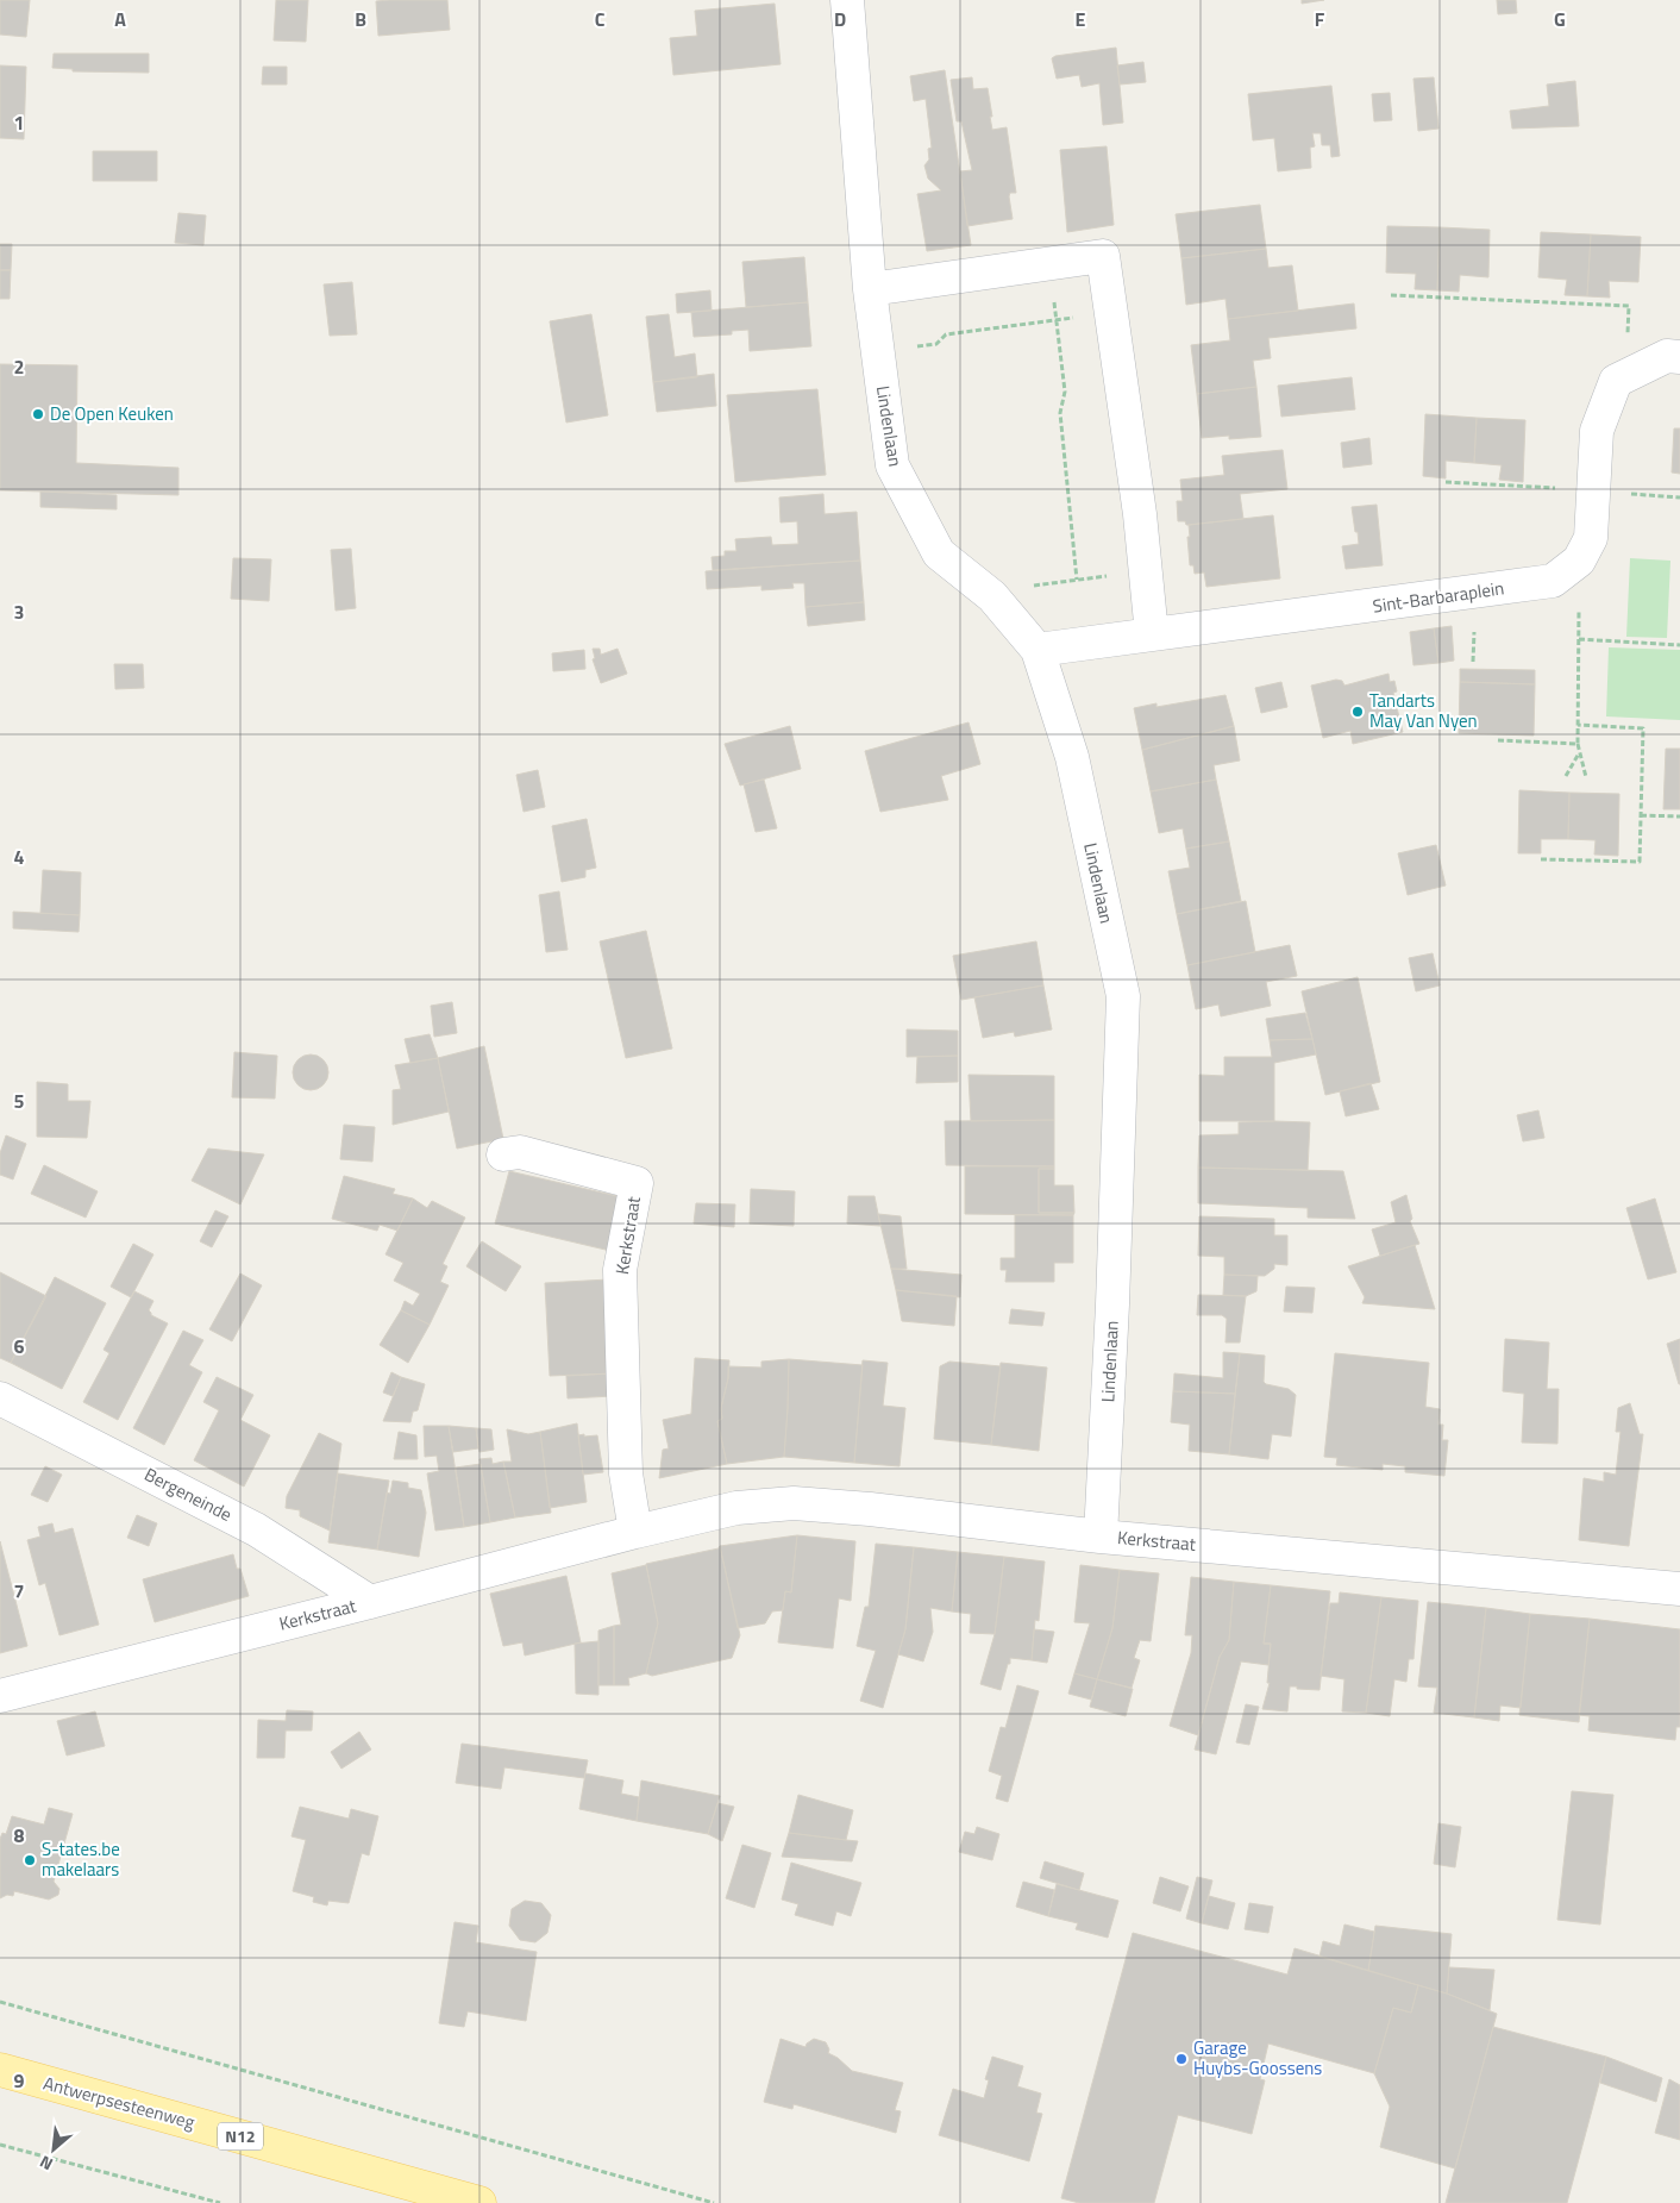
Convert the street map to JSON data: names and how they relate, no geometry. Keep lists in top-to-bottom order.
{
  "streets": {
    "main road": ["Antwerpsesteenweg", "N12"],
    "street": [
      "Lindenlaan",
      "Sint-Barbaraplein",
      "Kerkstraat",
      "Bergeneinde"
    ]
  },
  "crossings": [
    ["Lindenlaan", "Sint-Barbaraplein"],
    ["Lindenlaan", "Kerkstraat"],
    ["Kerkstraat", "Bergeneinde"]
  ],
  "places": [
    "De Open Keuken",
    "Tandarts May Van Nyen",
    "S-tates.be makelaars",
    "Garage Huybs-Goossens"
  ],
  "north": "bottom left",
  "grid": {
    "columns": [
      "A",
      "B",
      "C",
      "D",
      "E",
      "F",
      "G"
    ],
    "rows": [
      "1",
      "2",
      "3",
      "4",
      "5",
      "6",
      "7",
      "8",
      "9"
    ]
  }
}
